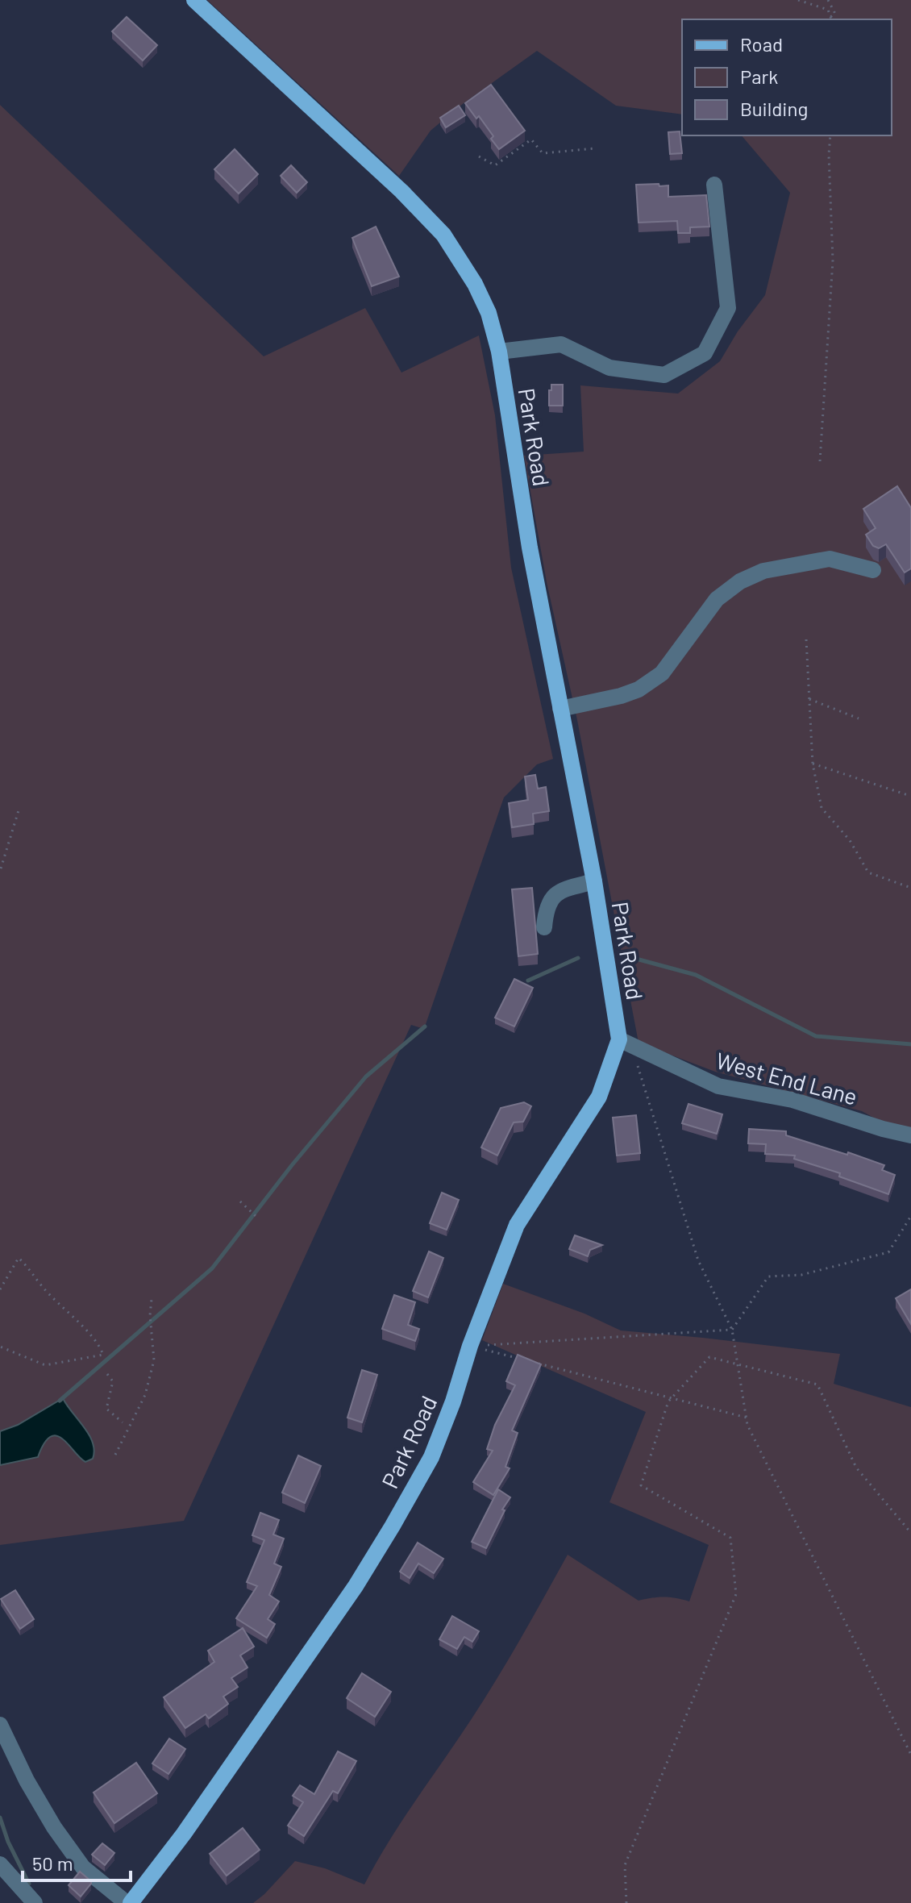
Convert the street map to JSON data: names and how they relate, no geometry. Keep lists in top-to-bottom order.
{
  "streets": {
    "main road": ["Park Road"],
    "street": ["West End Lane"]
  },
  "crossings": [
    ["Park Road", "West End Lane"]
  ],
  "legend": ["Road", "Park", "Building"],
  "scale_bar": "50 m"
}
